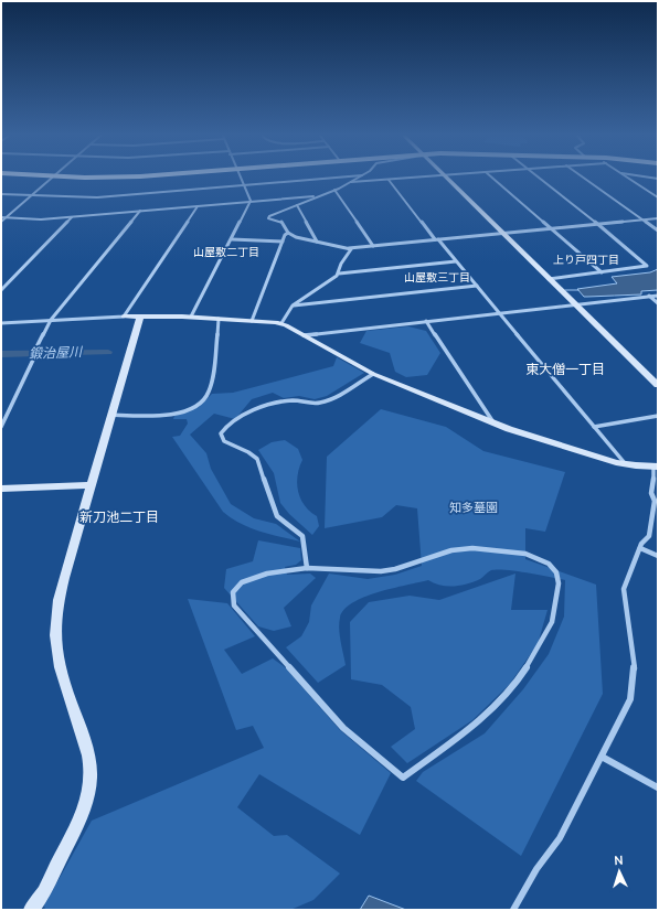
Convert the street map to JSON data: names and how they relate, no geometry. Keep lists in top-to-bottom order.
{
  "districts": [
    "山屋敷二丁目",
    "上り戸四丁目",
    "山屋敷三丁目",
    "東大僧一丁目",
    "新刀池二丁目"
  ],
  "water": ["鍛治屋川"],
  "parks": ["知多墓園"],
  "north": "top"
}
